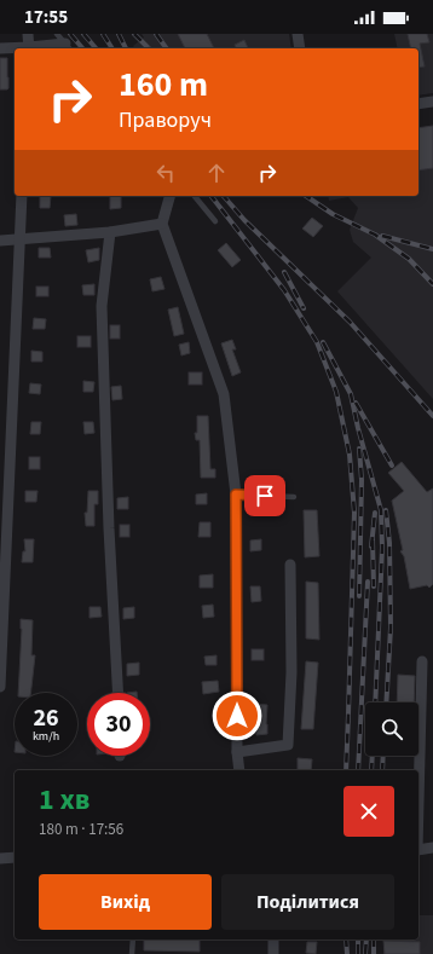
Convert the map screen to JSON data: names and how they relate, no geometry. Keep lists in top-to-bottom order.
{
  "page": {
    "status": "17:55",
    "turn": ["160 m", "Праворуч"],
    "speed": "26 km/h",
    "limit": "30",
    "heading": ["1 хв", "180 m · 17:56"],
    "buttons": ["Вихід", "Поділитися"]
  }
}
